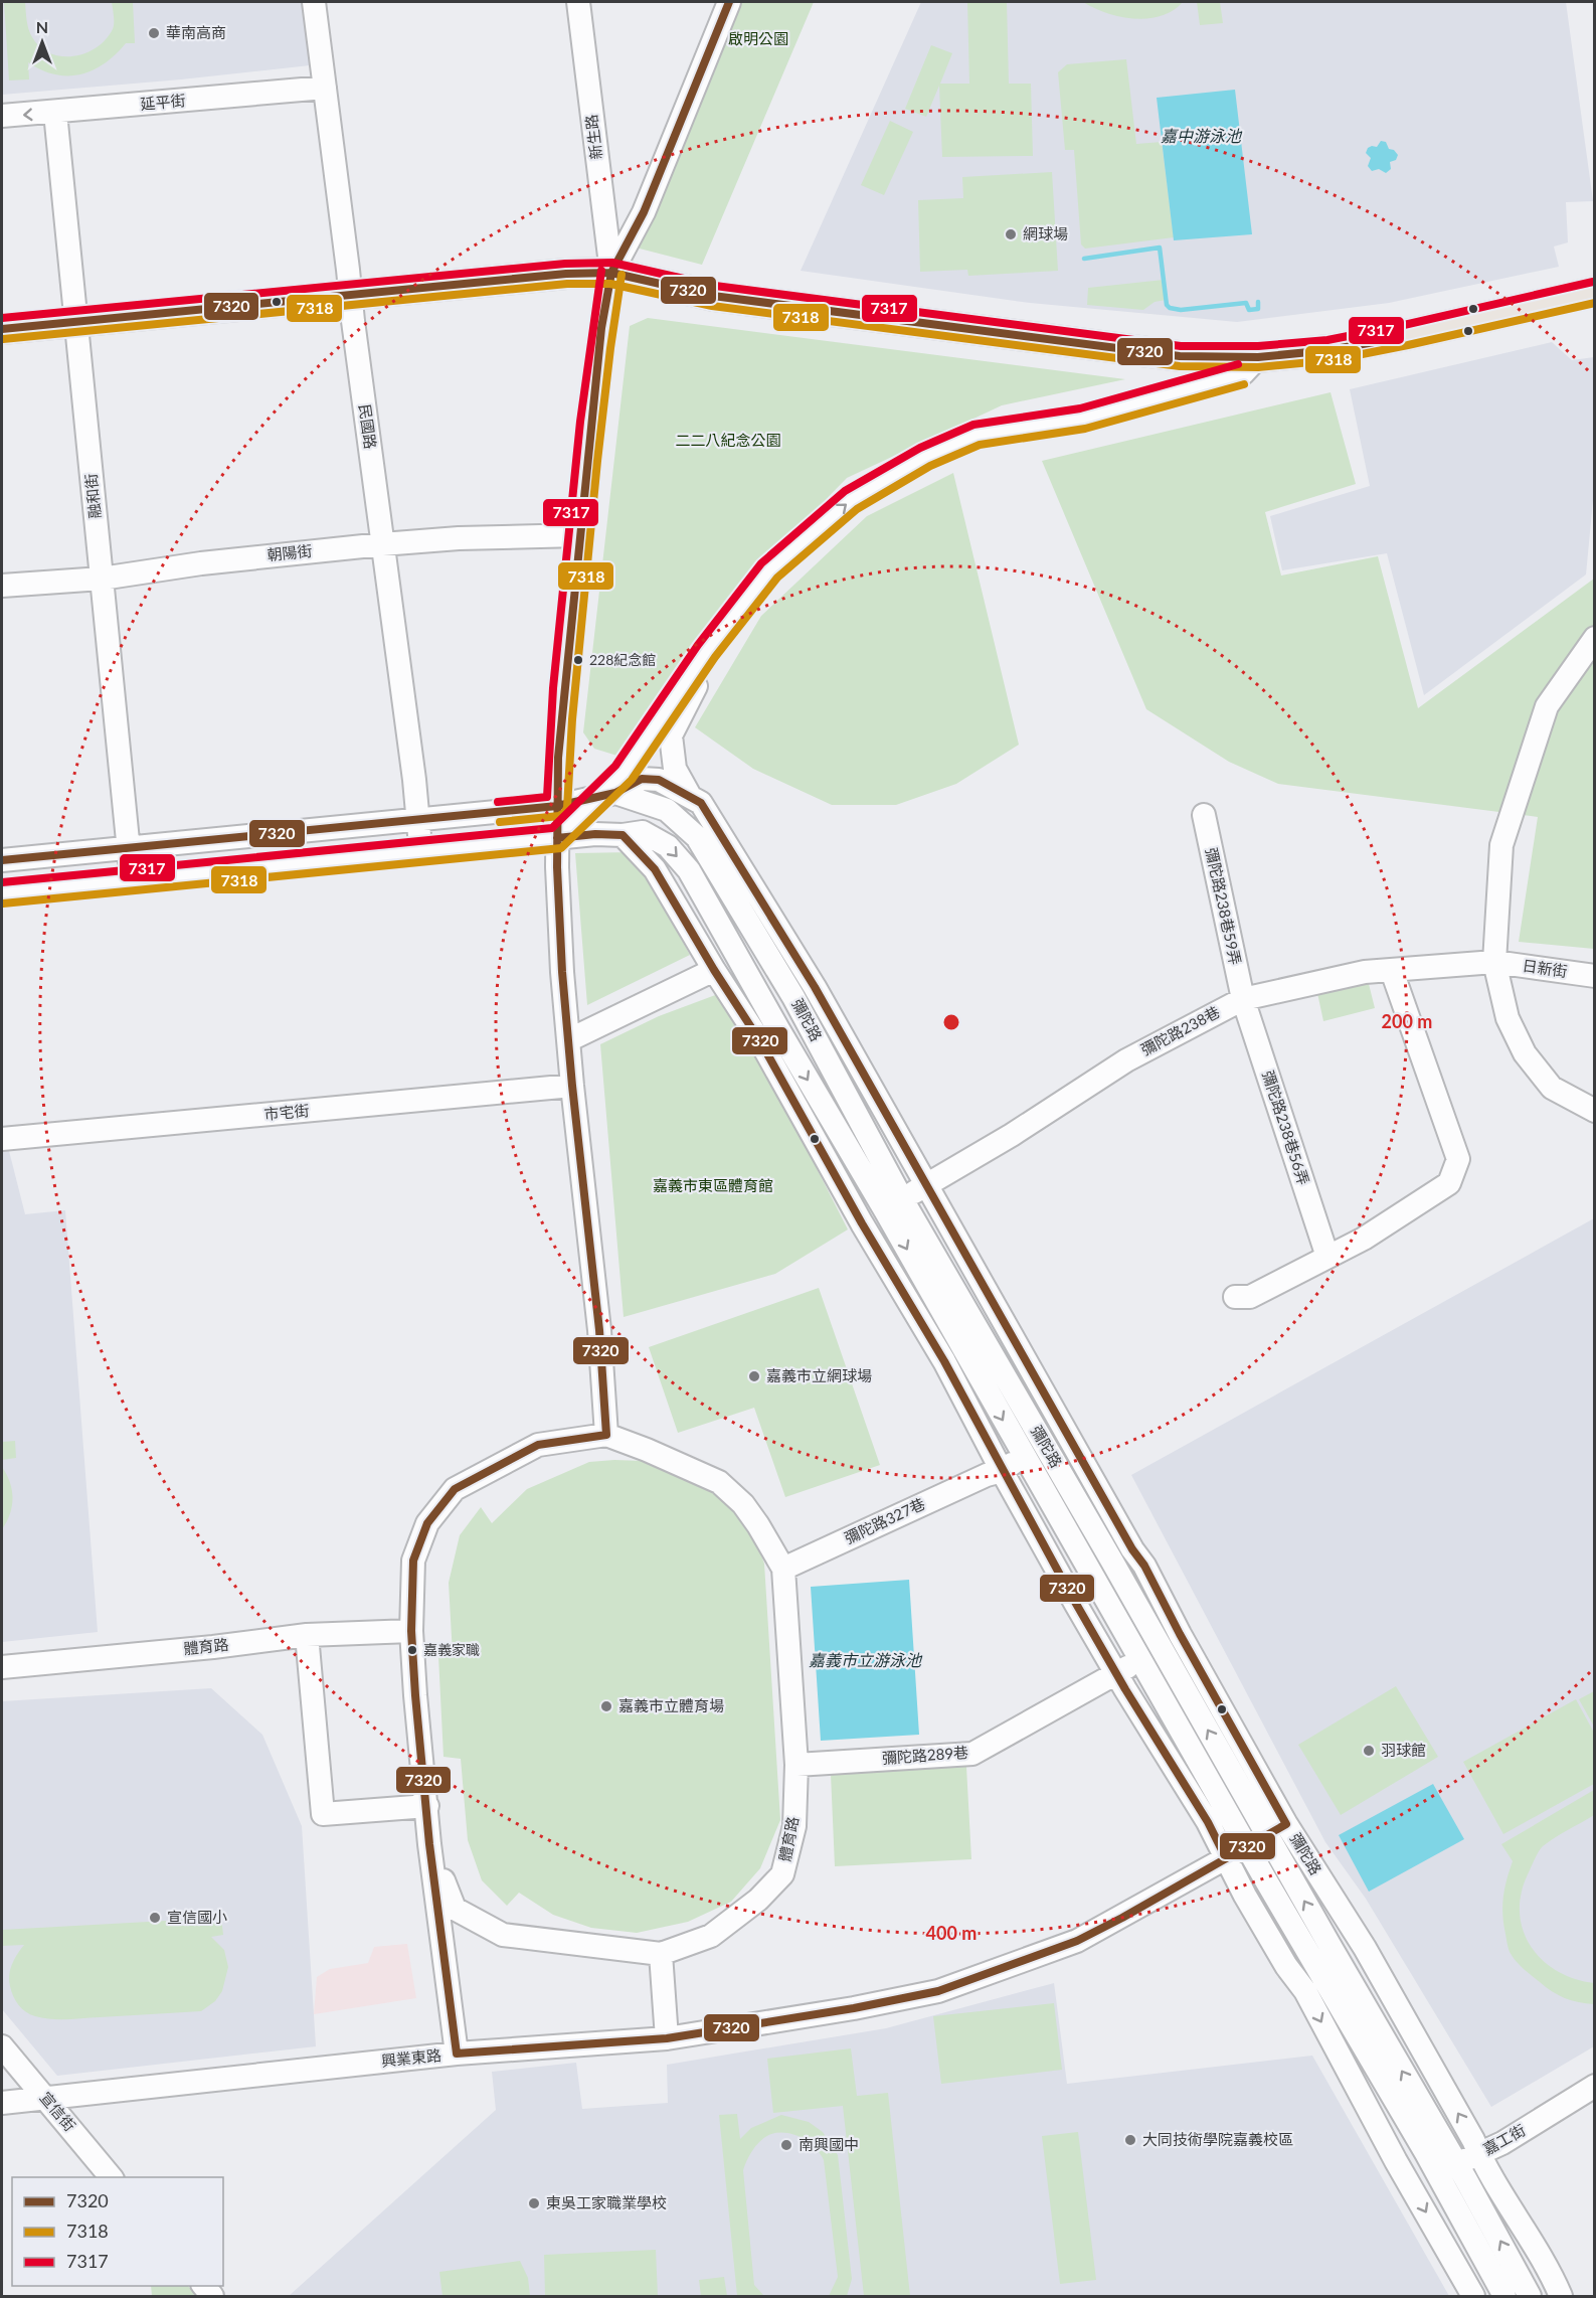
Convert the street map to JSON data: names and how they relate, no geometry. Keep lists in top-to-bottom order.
{
  "streets": {
    "street": [
      "延平街",
      "新生路",
      "民國路",
      "融和街",
      "朝陽街",
      "彌陀路238巷59弄",
      "日新街",
      "彌陀路",
      "彌陀路238巷",
      "市宅街",
      "彌陀路238巷56弄",
      "彌陀路327巷",
      "體育路",
      "彌陀路289巷",
      "興業東路",
      "宣信街",
      "嘉工街"
    ]
  },
  "crossings": [
    ["延平街", "民國路"],
    ["延平街", "融和街"],
    ["民國路", "朝陽街"],
    ["民國路", "彌陀路"],
    ["融和街", "朝陽街"],
    ["融和街", "彌陀路"],
    ["彌陀路238巷59弄", "彌陀路238巷"],
    ["彌陀路238巷59弄", "彌陀路238巷56弄"],
    ["日新街", "彌陀路238巷"],
    ["彌陀路", "彌陀路238巷"],
    ["彌陀路", "彌陀路327巷"],
    ["彌陀路", "彌陀路289巷"],
    ["彌陀路", "興業東路"],
    ["彌陀路", "嘉工街"],
    ["彌陀路238巷", "彌陀路238巷56弄"],
    ["彌陀路327巷", "體育路"],
    ["體育路", "彌陀路289巷"],
    ["體育路", "興業東路"],
    ["興業東路", "宣信街"]
  ],
  "water": ["嘉中游泳池", "嘉義市立游泳池"],
  "parks": ["啟明公園", "二二八紀念公園", "嘉義市東區體育館"],
  "places": [
    "華南高商",
    "網球場",
    "228紀念館",
    "嘉義市立網球場",
    "嘉義家職",
    "嘉義市立體育場",
    "羽球館",
    "宣信國小",
    "大同技術學院嘉義校區",
    "南興國中",
    "東吳工家職業學校"
  ],
  "lines": ["transit line 7320", "transit line 7317", "transit line 7318"],
  "legend": ["7320", "7318", "7317"],
  "north": "top",
  "rings": ["200 m", "400 m"]
}
